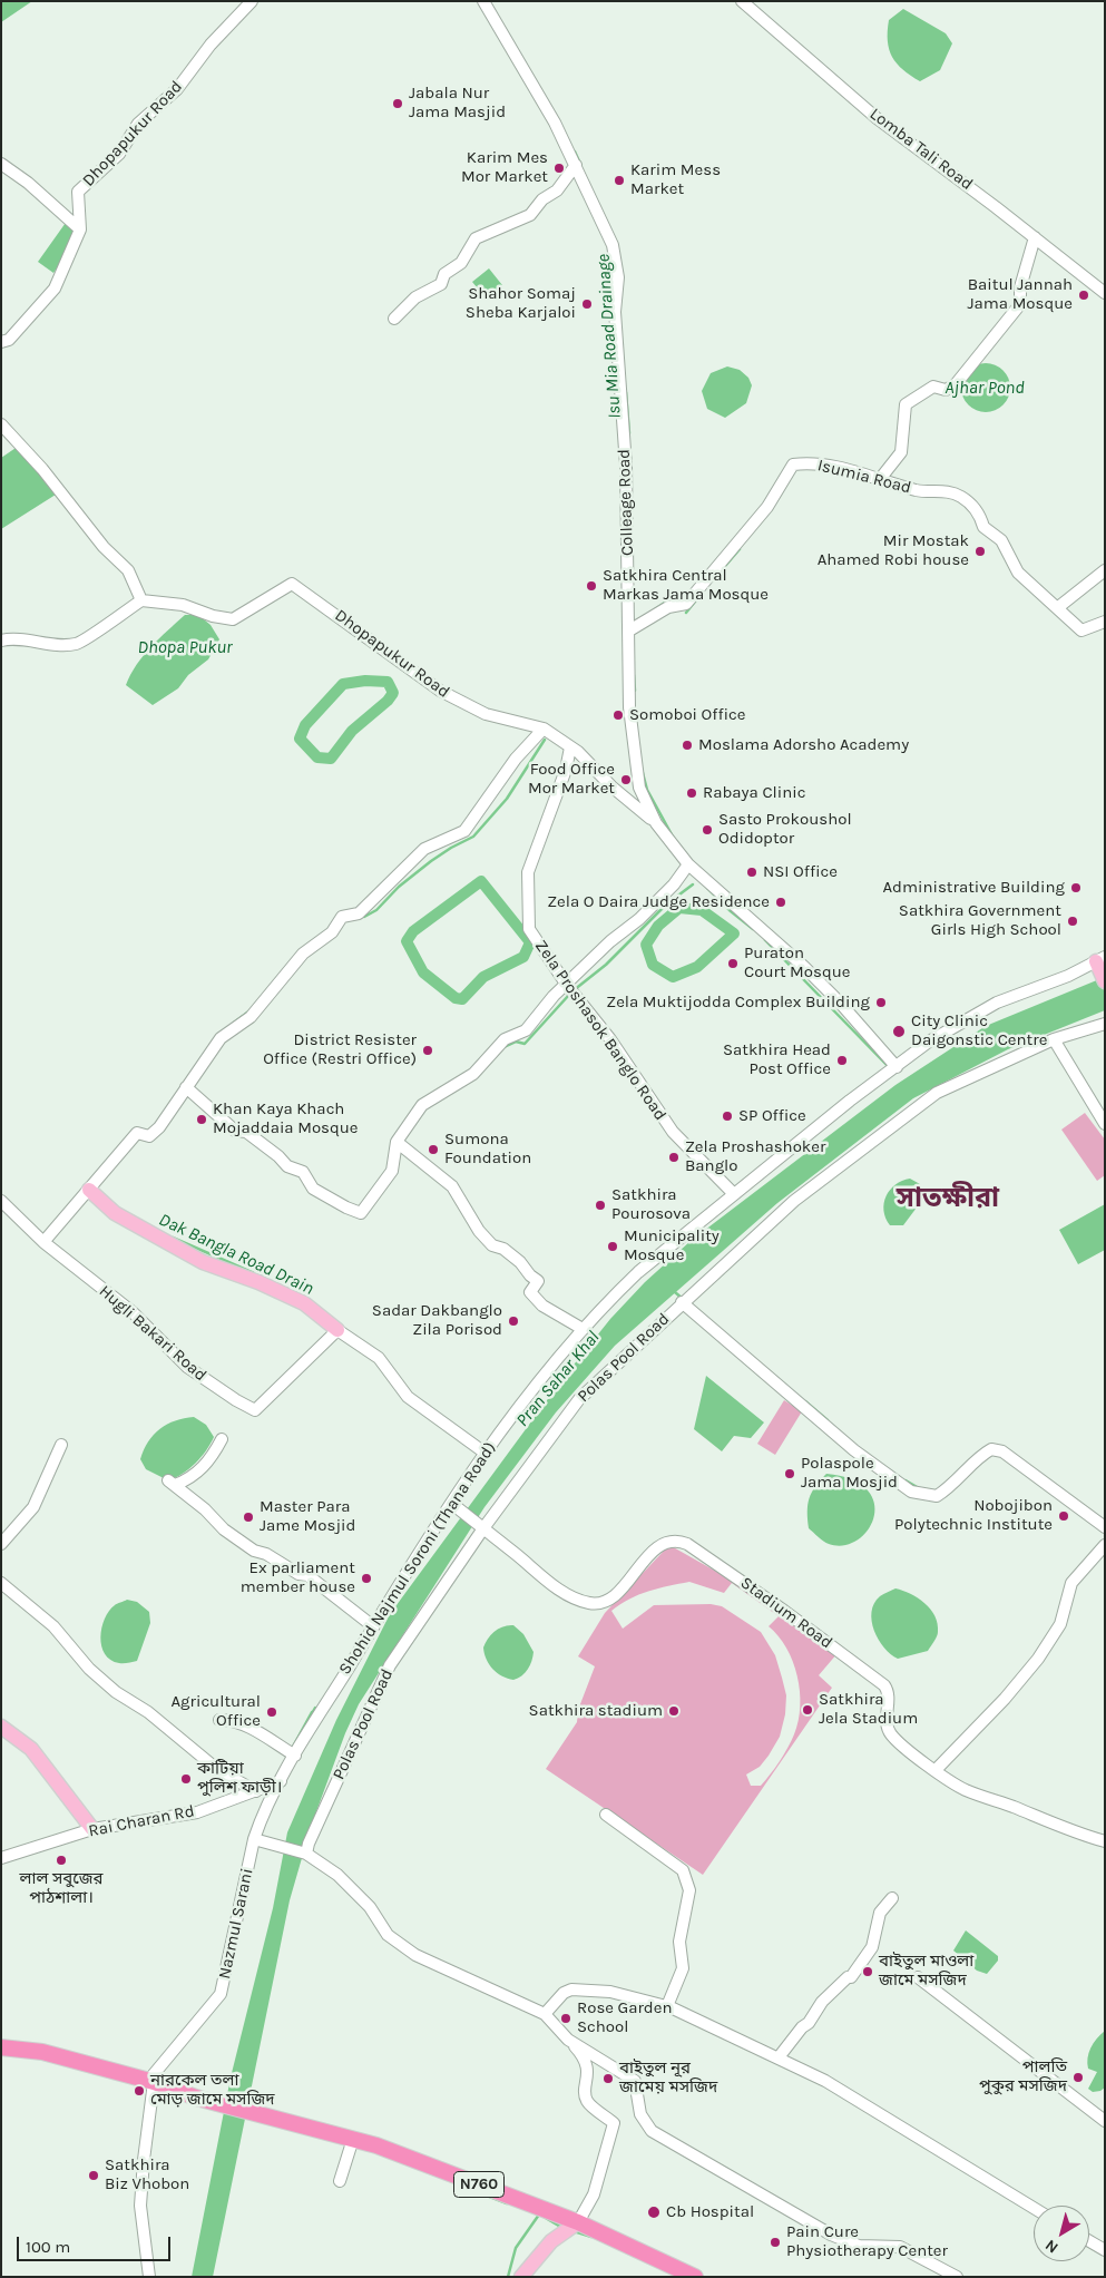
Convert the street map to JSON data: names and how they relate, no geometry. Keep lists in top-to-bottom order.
{
  "streets": {
    "highway": ["N760"],
    "street": [
      "Dhopapukur Road",
      "Lomba Tali Road",
      "Isumia Road",
      "Colleage Road",
      "Zela Proshasok Banglo Road",
      "Hugli Bakari Road",
      "Polas Pool Road",
      "Shohid Najmul Soroni (Thana Road)",
      "Stadium Road",
      "Rai Charan Rd",
      "Nazmul Sarani"
    ]
  },
  "crossings": [
    ["Dhopapukur Road", "Colleage Road"],
    ["Dhopapukur Road", "Zela Proshasok Banglo Road"],
    ["Isumia Road", "Colleage Road"],
    ["Colleage Road", "Shohid Najmul Soroni (Thana Road)"],
    ["Zela Proshasok Banglo Road", "Shohid Najmul Soroni (Thana Road)"],
    ["Polas Pool Road", "Stadium Road"],
    ["Shohid Najmul Soroni (Thana Road)", "Stadium Road"],
    ["Shohid Najmul Soroni (Thana Road)", "Rai Charan Rd"],
    ["Shohid Najmul Soroni (Thana Road)", "Nazmul Sarani"],
    ["Rai Charan Rd", "Nazmul Sarani"],
    ["Nazmul Sarani", "N760"]
  ],
  "districts": ["সাতক্ষীরা"],
  "water": [
    "Isu Mia Road Drainage",
    "Ajhar Pond",
    "Dhopa Pukur",
    "Dak Bangla Road Drain",
    "Pran Sahar Khal"
  ],
  "places": [
    "Jabala Nur Jama Masjid",
    "Karim Mes Mor Market",
    "Karim Mess Market",
    "Baitul Jannah Jama Mosque",
    "Shahor Somaj Sheba Karjaloi",
    "Mir Mostak Ahamed Robi house",
    "Satkhira Central Markas Jama Mosque",
    "Somoboi Office",
    "Moslama Adorsho Academy",
    "Food Office Mor Market",
    "Rabaya Clinic",
    "Sasto Prokoushol Odidoptor",
    "NSI Office",
    "Administrative Building",
    "Zela O Daira Judge Residence",
    "Satkhira Government Girls High School",
    "Puraton Court Mosque",
    "Zela Muktijodda Complex Building",
    "City Clinic Daigonstic Centre",
    "District Resister Office (Restri Office)",
    "Satkhira Head Post Office",
    "SP Office",
    "Khan Kaya Khach Mojaddaia Mosque",
    "Sumona Foundation",
    "Zela Proshashoker Banglo",
    "Satkhira Pourosova",
    "Municipality Mosque",
    "Sadar Dakbanglo Zila Porisod",
    "Polaspole Jama Mosjid",
    "Nobojibon Polytechnic Institute",
    "Master Para Jame Mosjid",
    "Ex parliament member house",
    "Satkhira Jela Stadium",
    "Satkhira stadium",
    "Agricultural Office",
    "কাটিয়া পুলিশ ফাড়ী।",
    "লাল সবুজের পাঠশালা।",
    "বাইতুল মাওলা জামে মসজিদ",
    "Rose Garden School",
    "পালতি পুকুর মসজিদ",
    "বাইতুল নূর জামেয় মসজিদ",
    "নারকেল তলা মোড় জামে মসজিদ",
    "Satkhira Biz Vhobon",
    "Cb Hospital",
    "Pain Cure Physiotherapy Center"
  ],
  "scale_bar": "100 m",
  "north": "bottom left"
}
